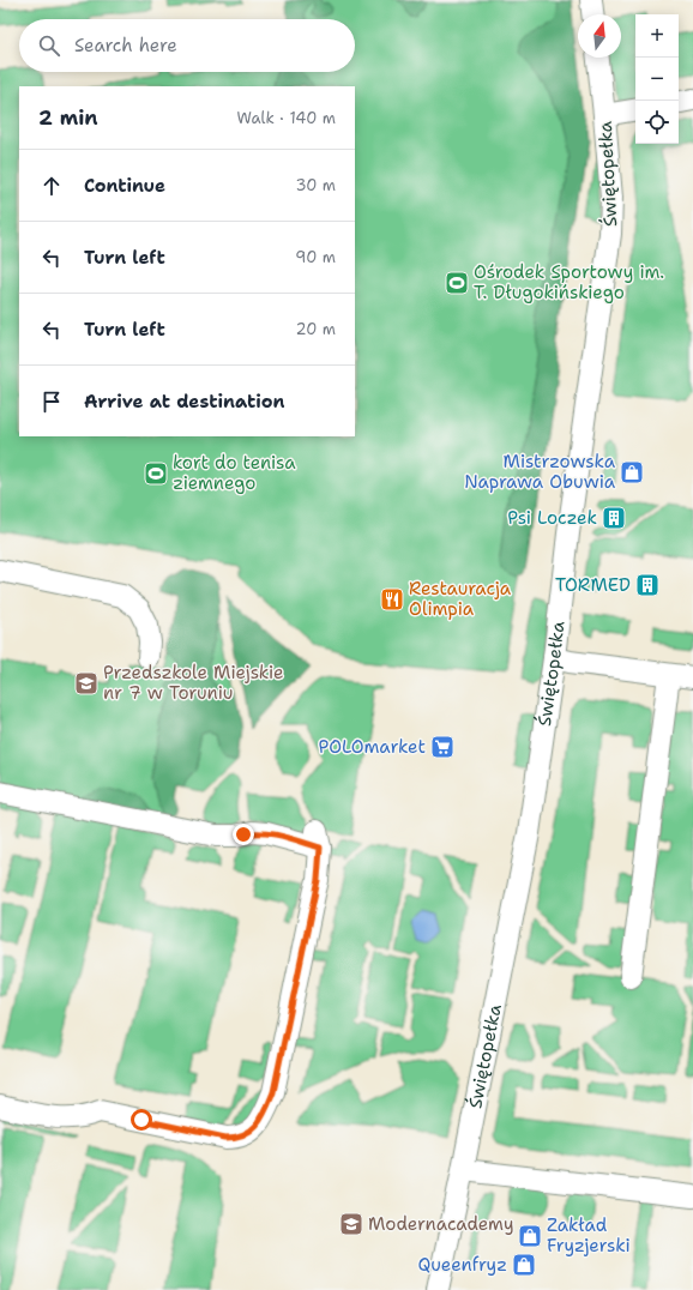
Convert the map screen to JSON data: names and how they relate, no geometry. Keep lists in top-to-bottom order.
{
  "streets": {
    "street": ["Świętopełka"]
  },
  "places": {
    "sports": ["Ośrodek Sportowy im. T. Długokińskiego", "kort do tenisa ziemnego"],
    "shop": ["Mistrzowska Naprawa Obuwia", "Zakład Fryzjerski", "Queenfryz"],
    "building": ["Psi Loczek", "TORMED"],
    "restaurant": ["Restauracja Olimpia"],
    "school or university": ["Przedszkole Miejskie nr 7 w Toruniu", "Modernacademy"],
    "supermarket": ["POLOmarket"]
  },
  "north": "top",
  "page": {
    "map_buttons": ["+", "−"],
    "search": "Search here",
    "heading": ["2 min", "Walk · 140 m"],
    "list": [
      ["Continue", "30 m"],
      ["Turn left", "90 m"],
      ["Turn left", "20 m"],
      "Arrive at destination"
    ]
  }
}
